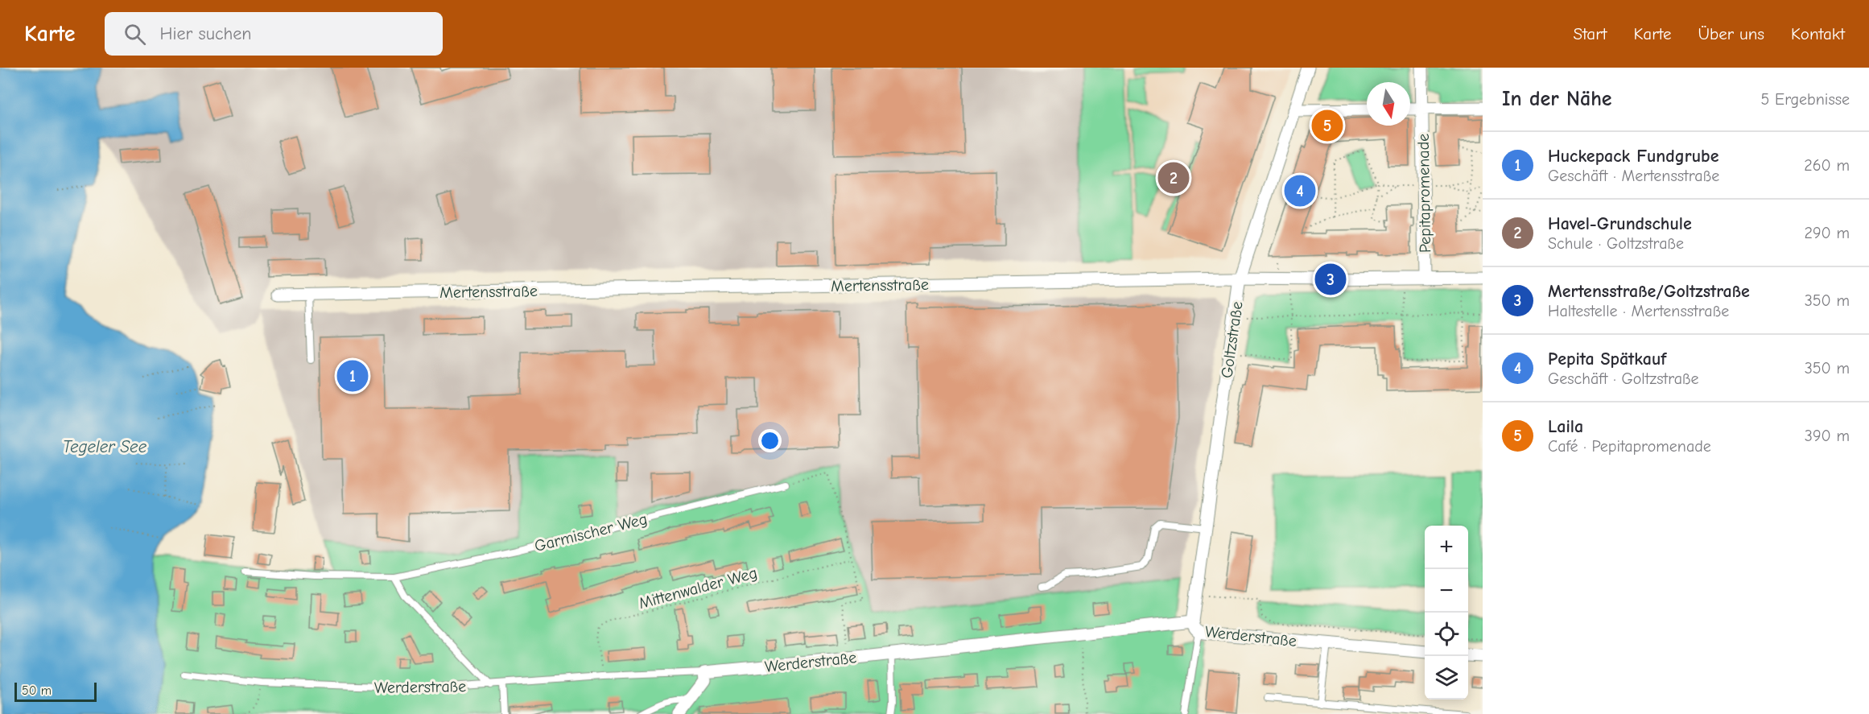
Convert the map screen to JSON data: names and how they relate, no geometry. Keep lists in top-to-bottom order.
{
  "streets": {
    "street": [
      "Pepitapromenade",
      "Mertensstraße",
      "Goltzstraße",
      "Werderstraße"
    ],
    "lane": ["Garmischer Weg"],
    "path": ["Mittenwalder Weg"]
  },
  "crossings": [
    ["Pepitapromenade", "Mertensstraße"],
    ["Mertensstraße", "Goltzstraße"],
    ["Goltzstraße", "Werderstraße"],
    ["Mittenwalder Weg", "Werderstraße"]
  ],
  "water": ["Tegeler See"],
  "scale_bar": "50 m",
  "north": "bottom",
  "page": {
    "header": "Karte",
    "search": "Hier suchen",
    "nav": [
      "Start",
      "Karte",
      "Über uns",
      "Kontakt"
    ],
    "heading": ["In der Nähe", "5 Ergebnisse"],
    "pins": [
      "5",
      "2",
      "4",
      "3",
      "1"
    ],
    "list": [
      {
        "mark": "1",
        "name": "Huckepack Fundgrube",
        "note": "Geschäft · Mertensstraße",
        "value": "260 m"
      },
      {
        "mark": "2",
        "name": "Havel-Grundschule",
        "note": "Schule · Goltzstraße",
        "value": "290 m"
      },
      {
        "mark": "3",
        "name": "Mertensstraße/Goltzstraße",
        "note": "Haltestelle · Mertensstraße",
        "value": "350 m"
      },
      {
        "mark": "4",
        "name": "Pepita Spätkauf",
        "note": "Geschäft · Goltzstraße",
        "value": "350 m"
      },
      {
        "mark": "5",
        "name": "Laila",
        "note": "Café · Pepitapromenade",
        "value": "390 m"
      }
    ],
    "map_buttons": ["+", "−"],
    "scale": "50 m"
  }
}
